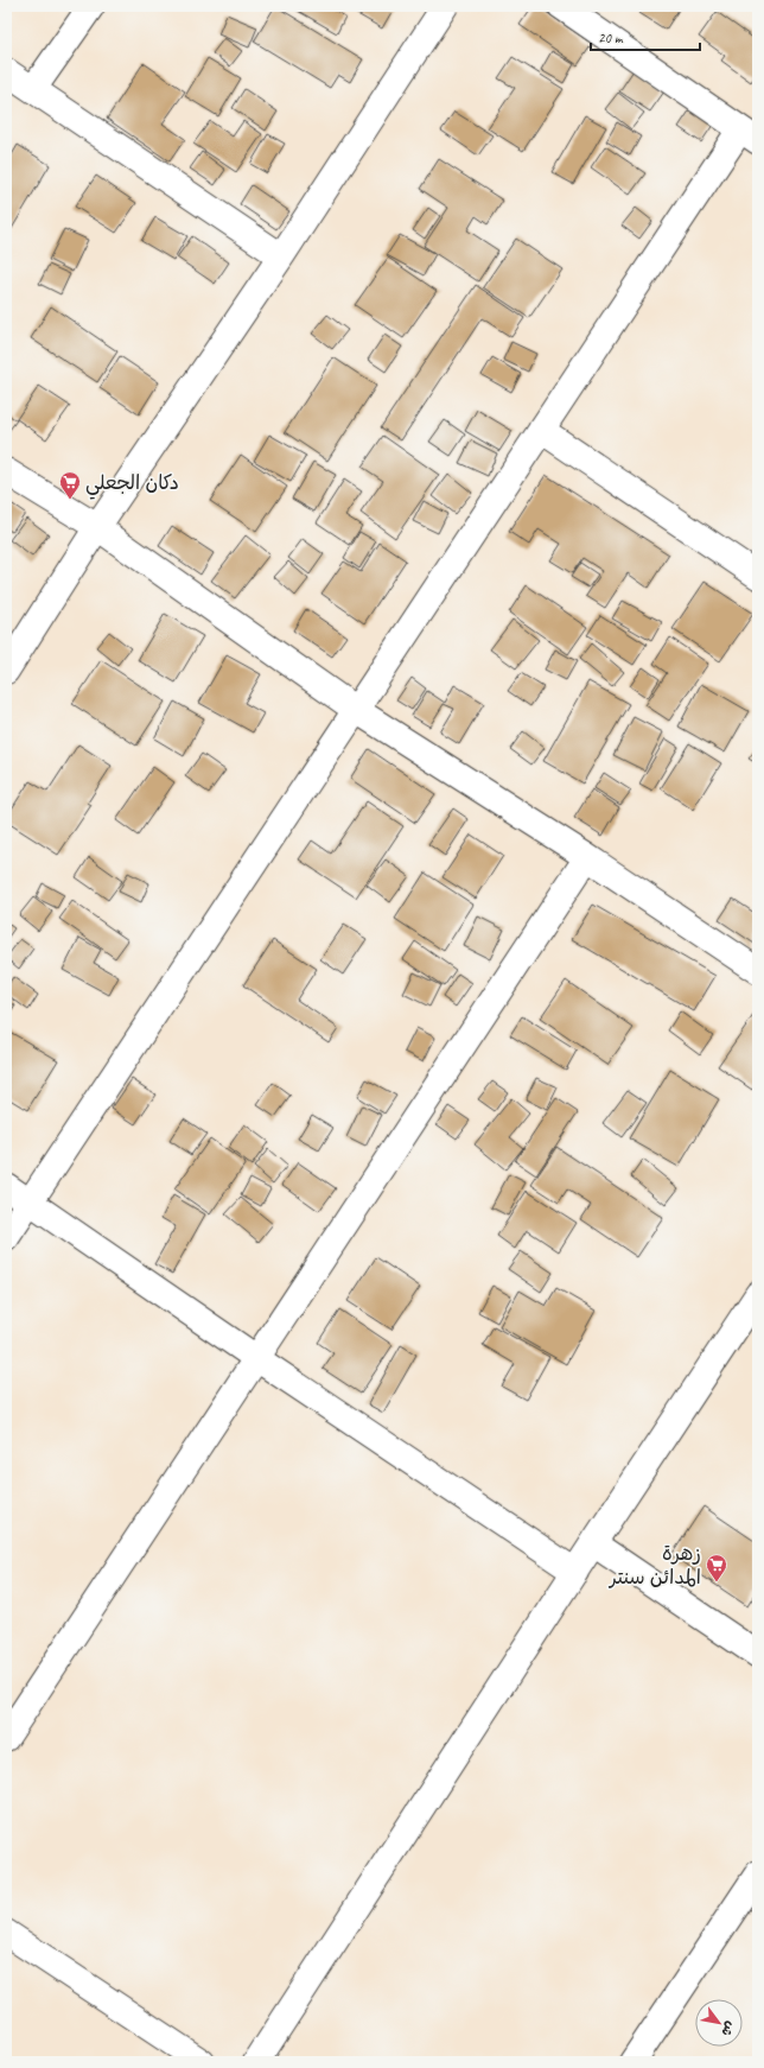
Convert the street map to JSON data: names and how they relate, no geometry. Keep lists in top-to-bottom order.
{
  "places": {
    "supermarket": ["دكان الجعلي", "زهرة المدائن سنتر"]
  },
  "scale_bar": "20 m",
  "north": "bottom right"
}
